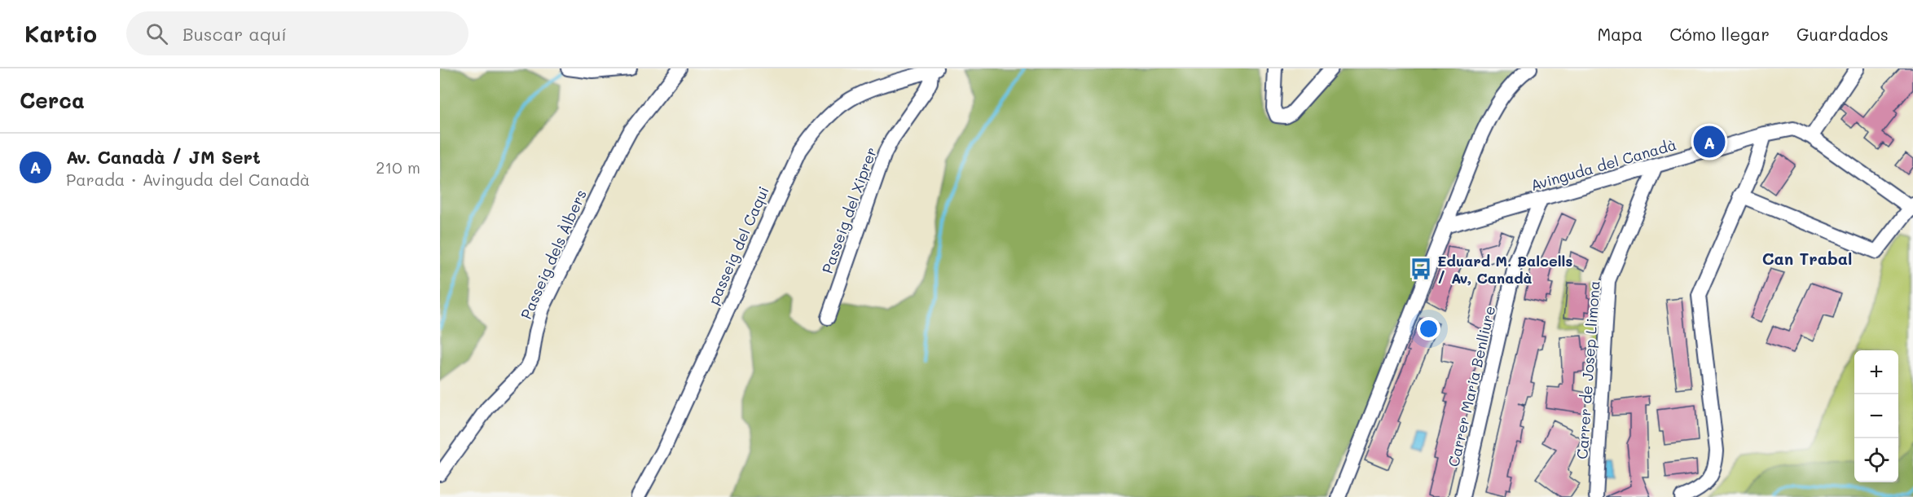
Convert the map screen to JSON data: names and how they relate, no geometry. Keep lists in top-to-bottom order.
{
  "streets": {
    "street": [
      "Avinguda del Canadà",
      "Passeig del Xiprer",
      "passeig del Caqui",
      "Passeig dels Àlbers",
      "Carrer de Josep Llimona",
      "Carrer Maria Benlliure"
    ]
  },
  "crossings": [
    ["Avinguda del Canadà", "Carrer de Josep Llimona"],
    ["Avinguda del Canadà", "Carrer Maria Benlliure"],
    ["Passeig del Xiprer", "passeig del Caqui"]
  ],
  "districts": ["Can Trabal"],
  "places": {
    "bus stop": ["Eduard M. Balcells / Av, Canadà"]
  },
  "page": {
    "header": "Kartio",
    "search": "Buscar aquí",
    "nav": ["Mapa", "Cómo llegar", "Guardados"],
    "heading": "Cerca",
    "pins": "A",
    "list": [
      {
        "mark": "A",
        "name": "Av. Canadà / JM Sert",
        "note": "Parada · Avinguda del Canadà",
        "value": "210 m"
      }
    ],
    "map_buttons": ["+", "−"]
  }
}
